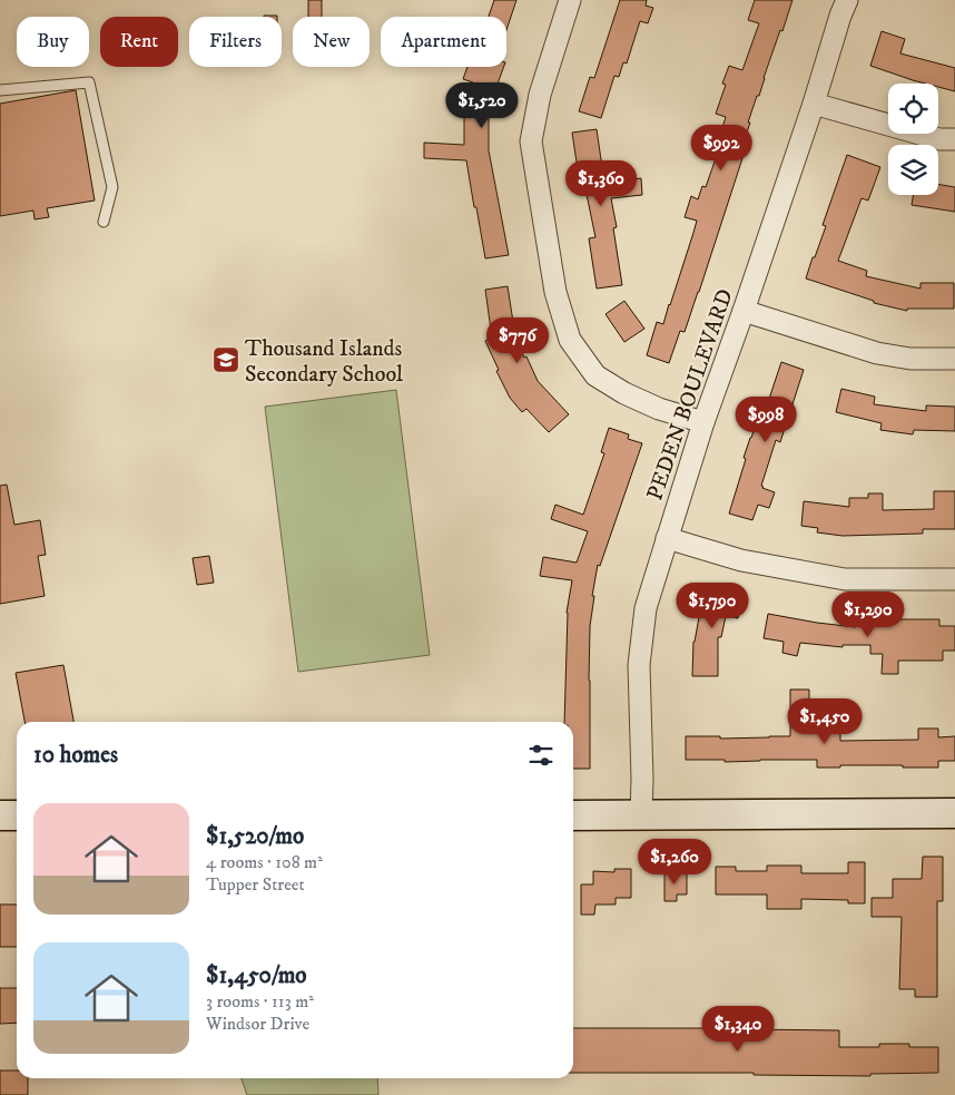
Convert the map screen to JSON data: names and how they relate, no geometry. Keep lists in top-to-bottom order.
{
  "streets": {
    "street": ["PEDEN BOULEVARD"]
  },
  "places": {
    "school or university": ["Thousand Islands Secondary School"]
  },
  "page": {
    "chip": [
      "Buy",
      "Rent",
      "Filters",
      "New",
      "Apartment"
    ],
    "price": [
      "$1,520",
      "$992",
      "$1,360",
      "$776",
      "$998",
      "$1,790",
      "$1,290",
      "$1,450",
      "$1,260",
      "$1,340"
    ],
    "heading": "10 homes",
    "list": [
      {
        "name": "$1,520/mo",
        "note": "4 rooms · 108 m² · Tupper Street"
      },
      {
        "name": "$1,450/mo",
        "note": "3 rooms · 113 m² · Windsor Drive"
      }
    ]
  }
}
